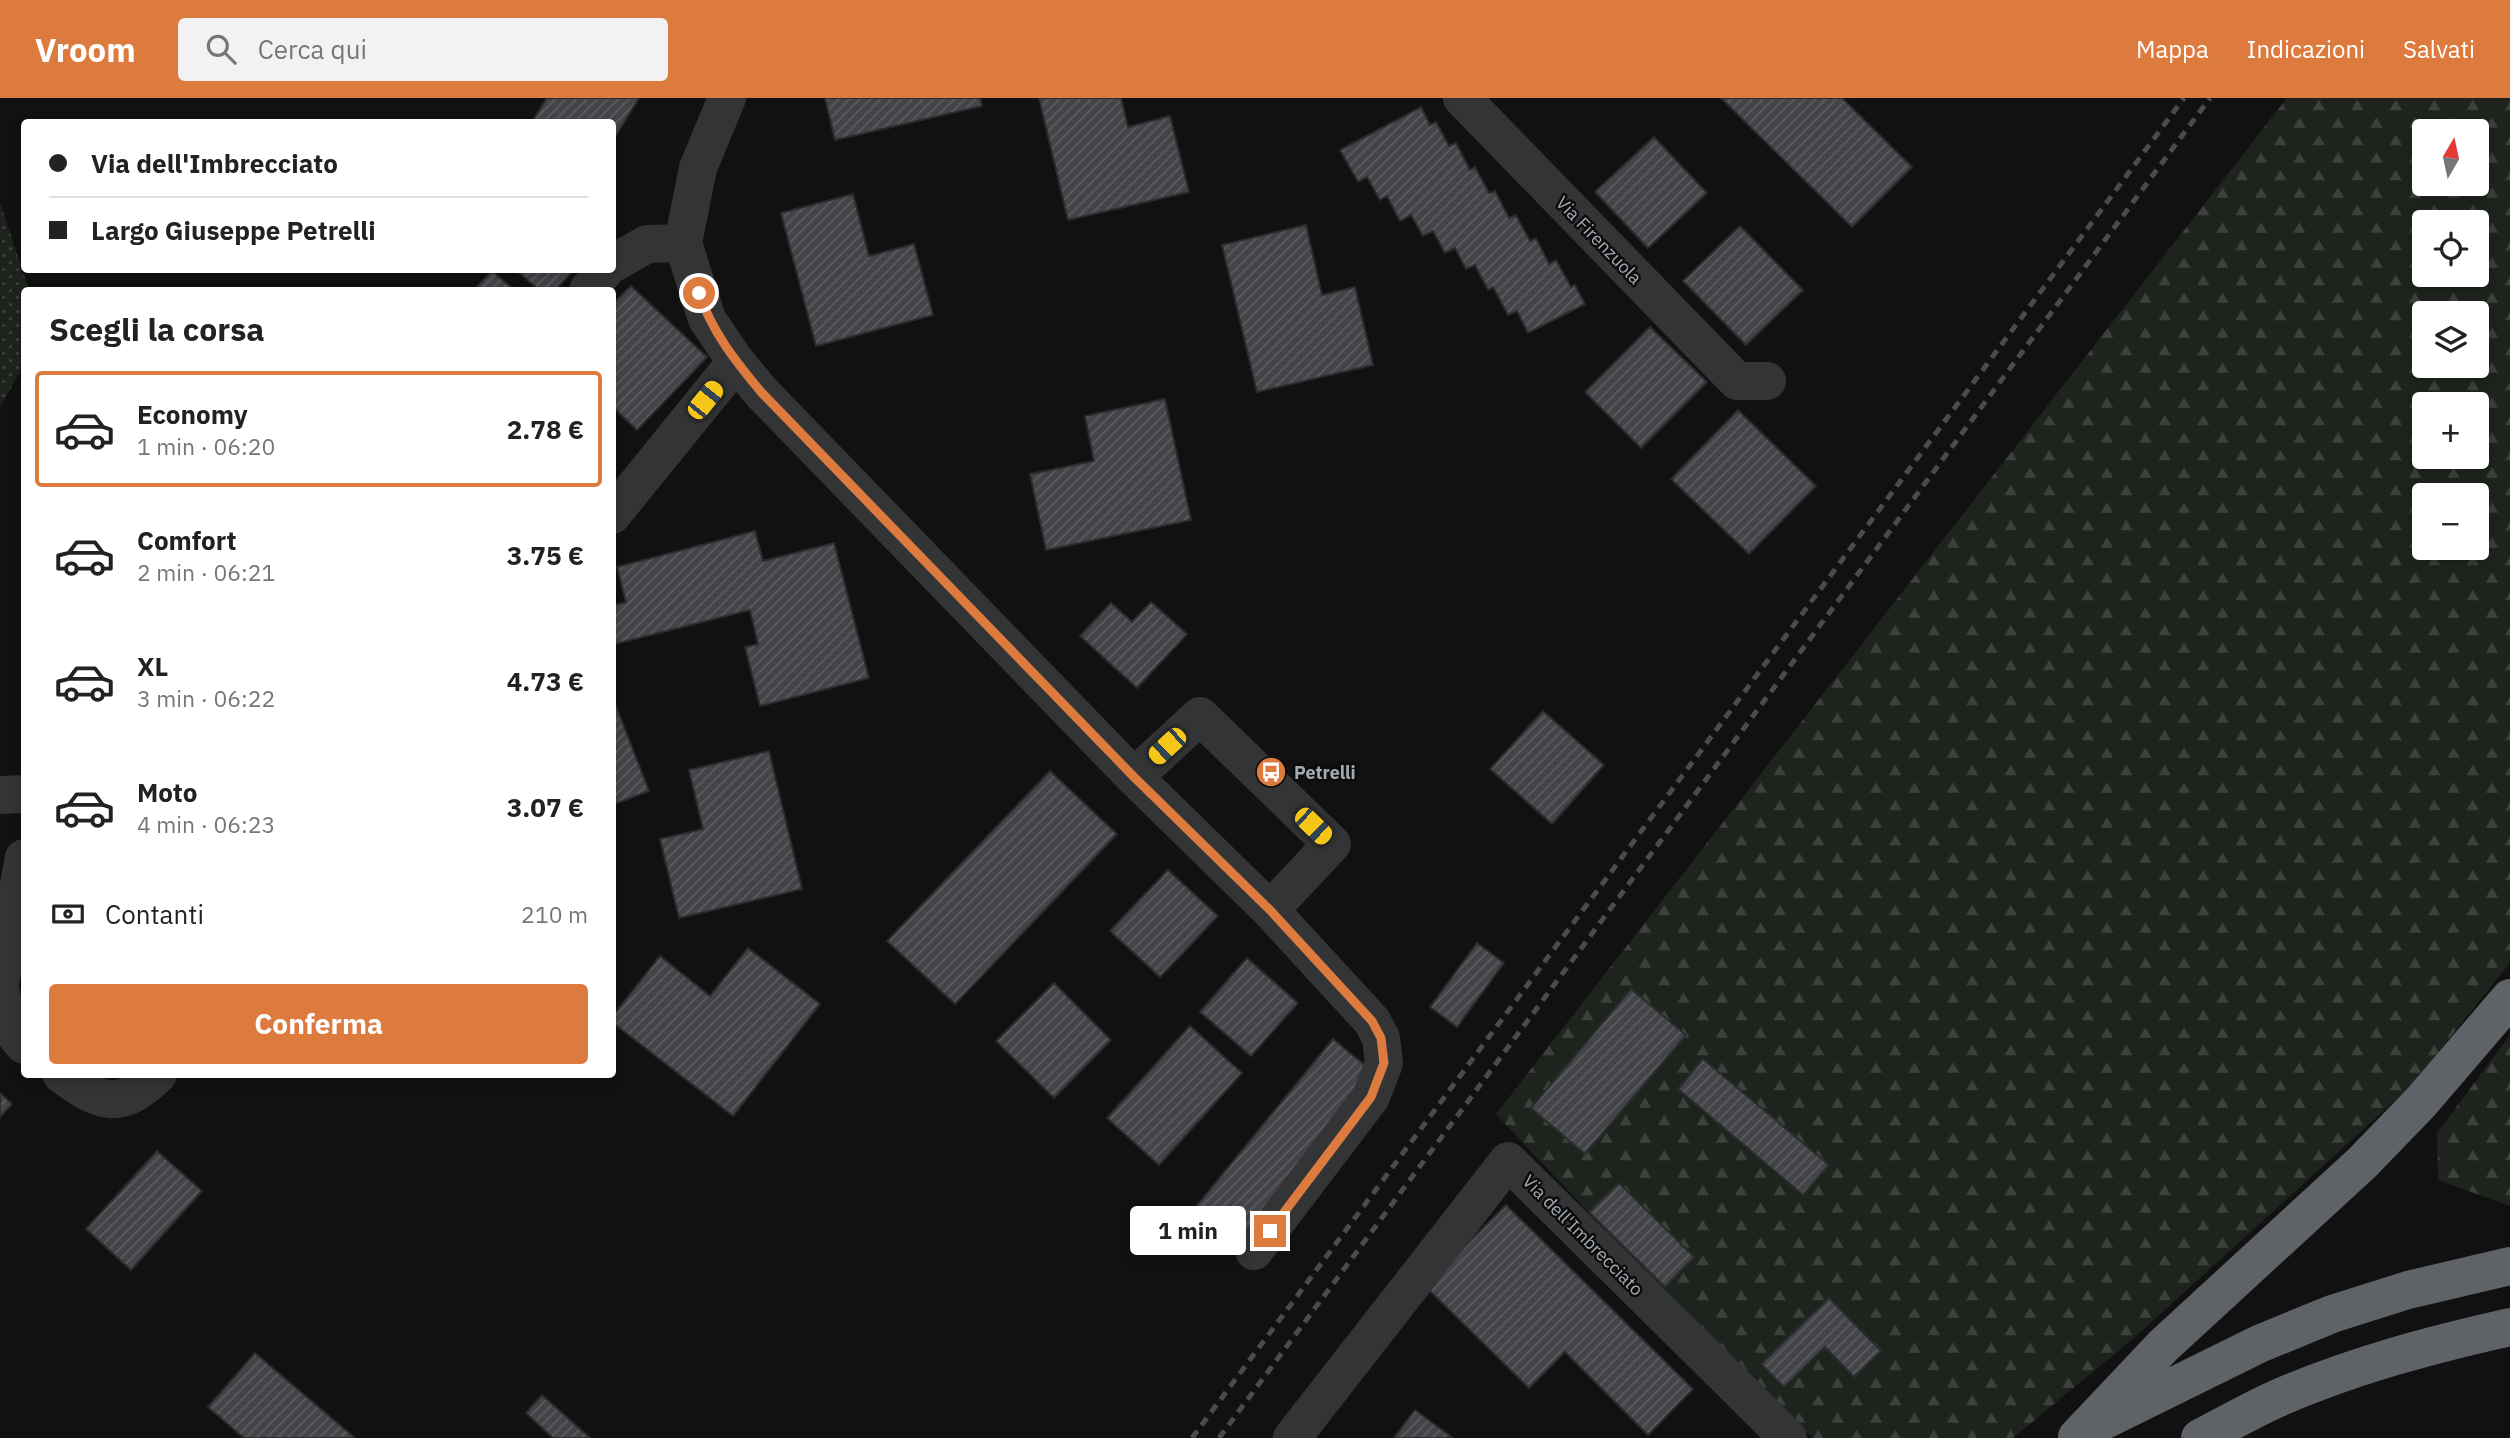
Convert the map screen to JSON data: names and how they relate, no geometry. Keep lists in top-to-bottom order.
{
  "streets": {
    "street": ["Via Firenzuola", "Via dell'Imbrecciato"]
  },
  "places": {
    "bus stop": ["Petrelli"]
  },
  "north": "top",
  "page": {
    "header": "Vroom",
    "search": "Cerca qui",
    "nav": ["Mappa", "Indicazioni", "Salvati"],
    "map_buttons": ["+", "−"],
    "banner": ["Via dell'Imbrecciato", "Largo Giuseppe Petrelli"],
    "heading": "Scegli la corsa",
    "list": [
      {
        "name": "Economy",
        "note": "1 min · 06:20",
        "value": "2.78 €"
      },
      {
        "name": "Comfort",
        "note": "2 min · 06:21",
        "value": "3.75 €"
      },
      {
        "name": "XL",
        "note": "3 min · 06:22",
        "value": "4.73 €"
      },
      {
        "name": "Moto",
        "note": "4 min · 06:23",
        "value": "3.07 €"
      }
    ],
    "pay": ["Contanti", "210 m"],
    "buttons": "Conferma",
    "bubble": "1 min"
  }
}
